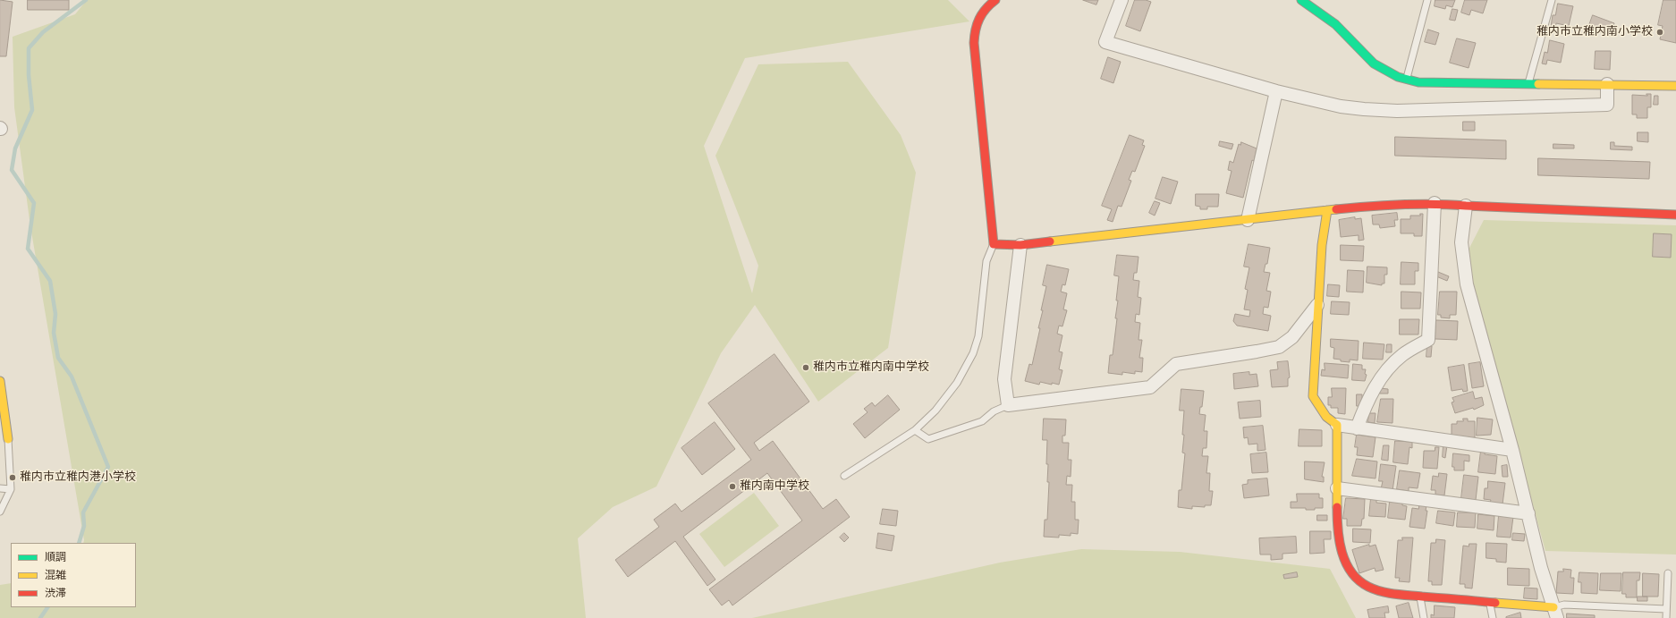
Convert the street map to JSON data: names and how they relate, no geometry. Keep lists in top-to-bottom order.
{
  "places": [
    "稚内市立稚内南小学校",
    "稚内市立稚内南中学校",
    "稚内市立稚内港小学校",
    "稚内南中学校"
  ],
  "legend": ["順調", "混雑", "渋滞"]
}
